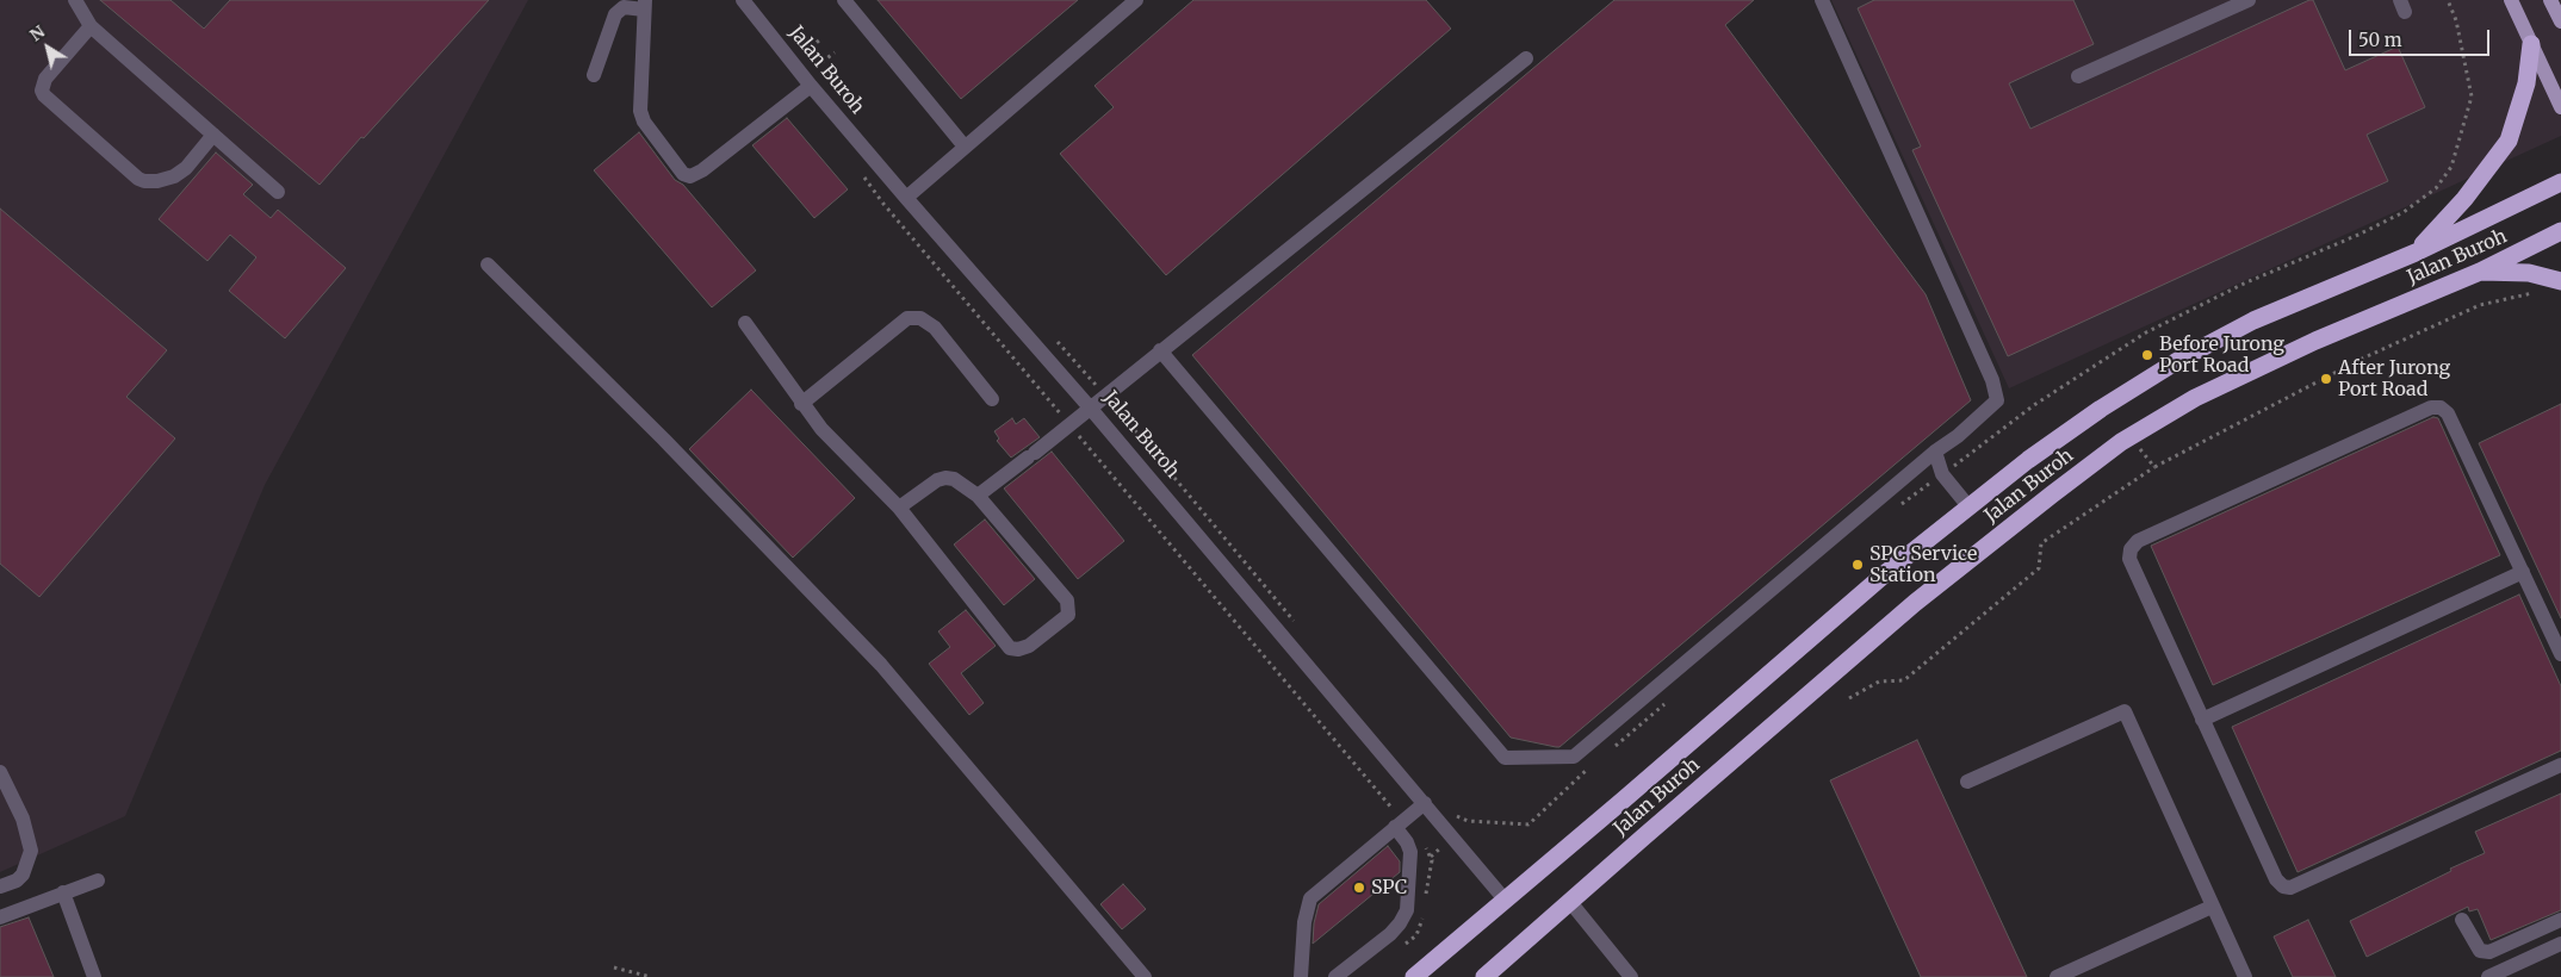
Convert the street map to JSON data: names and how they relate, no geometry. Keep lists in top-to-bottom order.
{
  "streets": {
    "highway": ["Jalan Buroh"]
  },
  "places": [
    "Before Jurong Port Road",
    "After Jurong Port Road",
    "SPC Service Station",
    "SPC"
  ],
  "scale_bar": "50 m",
  "north": "top left"
}
